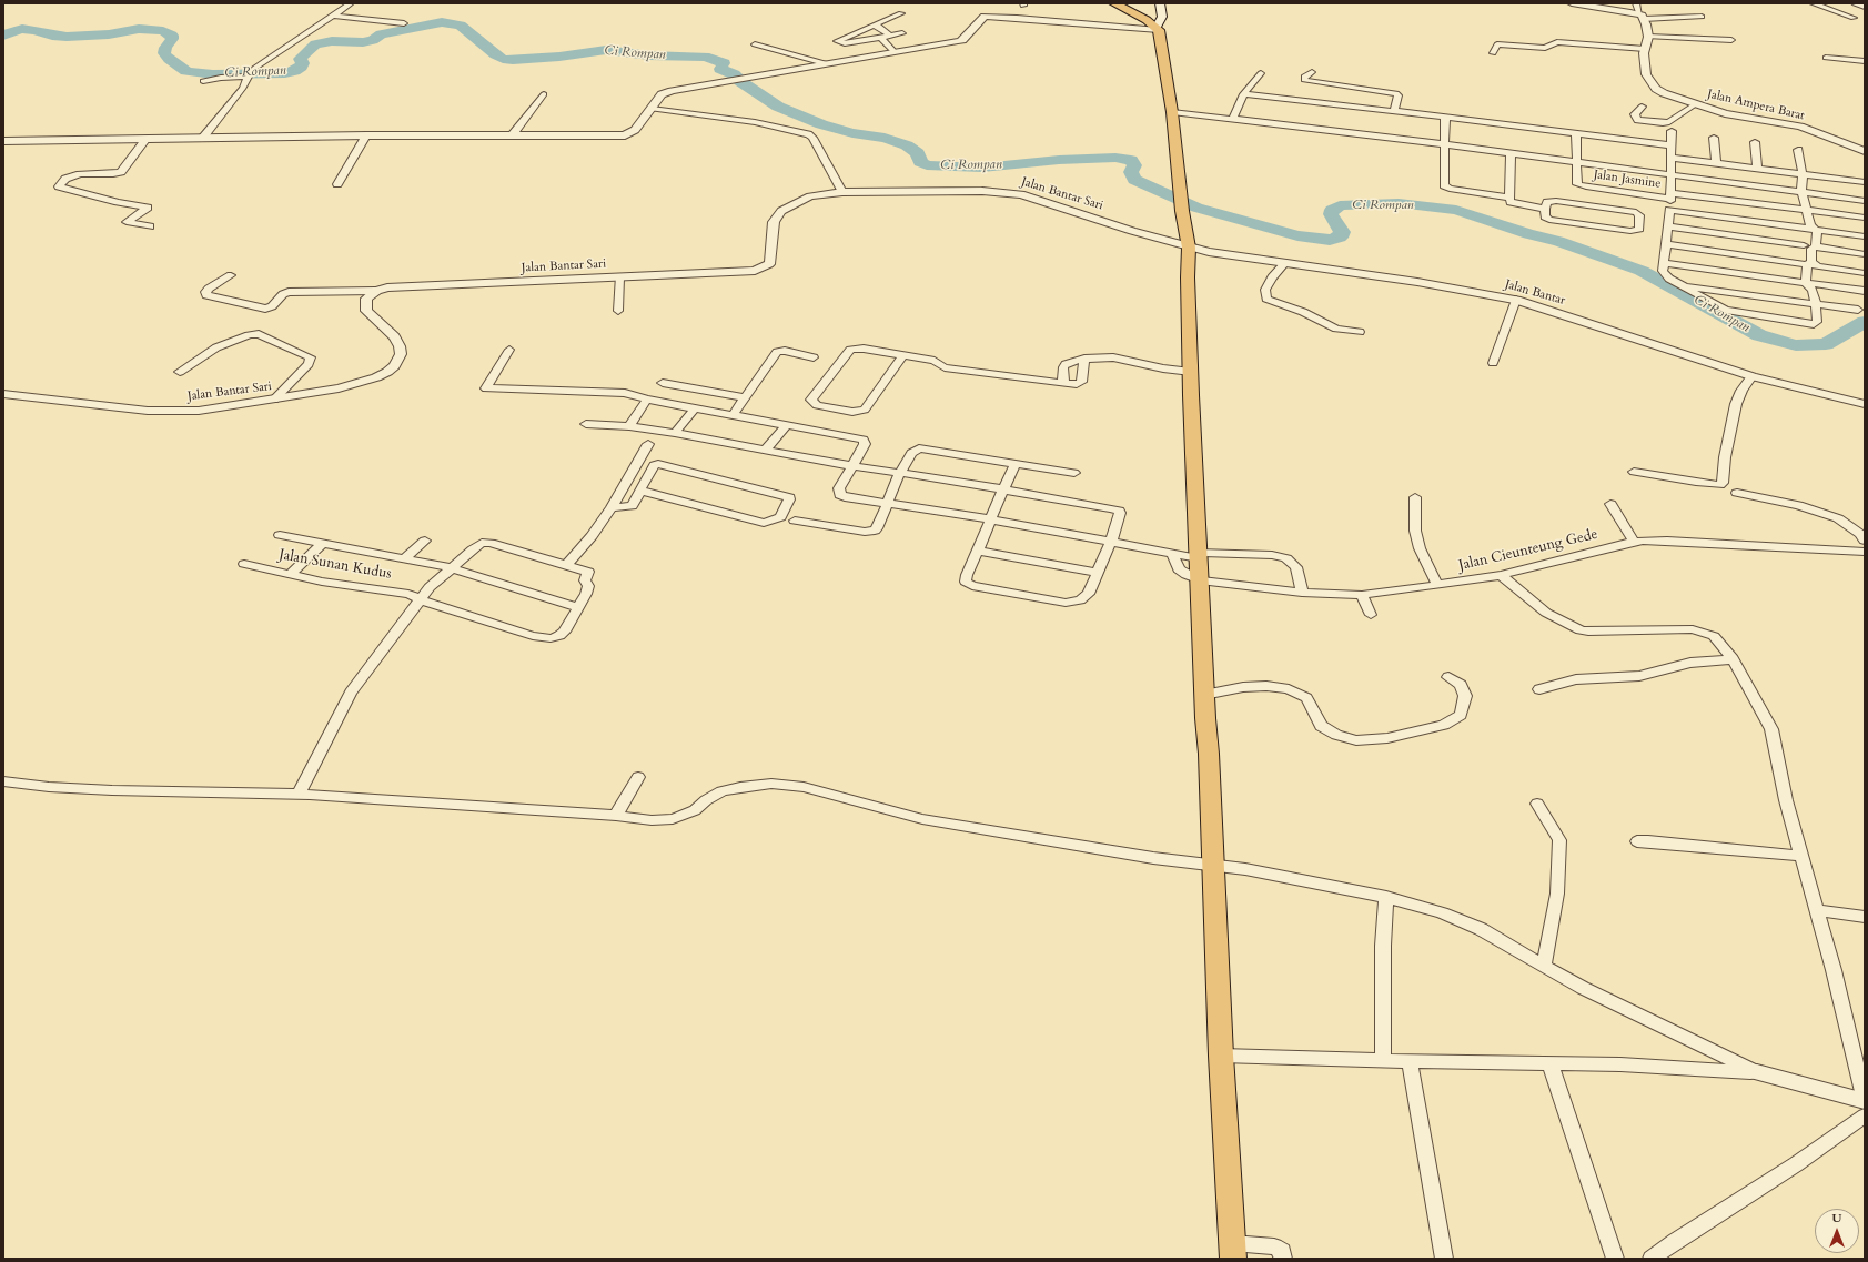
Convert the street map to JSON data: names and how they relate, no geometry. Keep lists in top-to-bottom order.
{
  "streets": {
    "street": [
      "Jalan Ampera Barat",
      "Jalan Jasmine",
      "Jalan Bantar Sari",
      "Jalan Bantar",
      "Jalan Cieunteung Gede",
      "Jalan Sunan Kudus"
    ]
  },
  "crossings": [
    ["Jalan Bantar Sari", "Jalan Bantar"]
  ],
  "water": ["Ci Rompan"],
  "north": "top"
}
